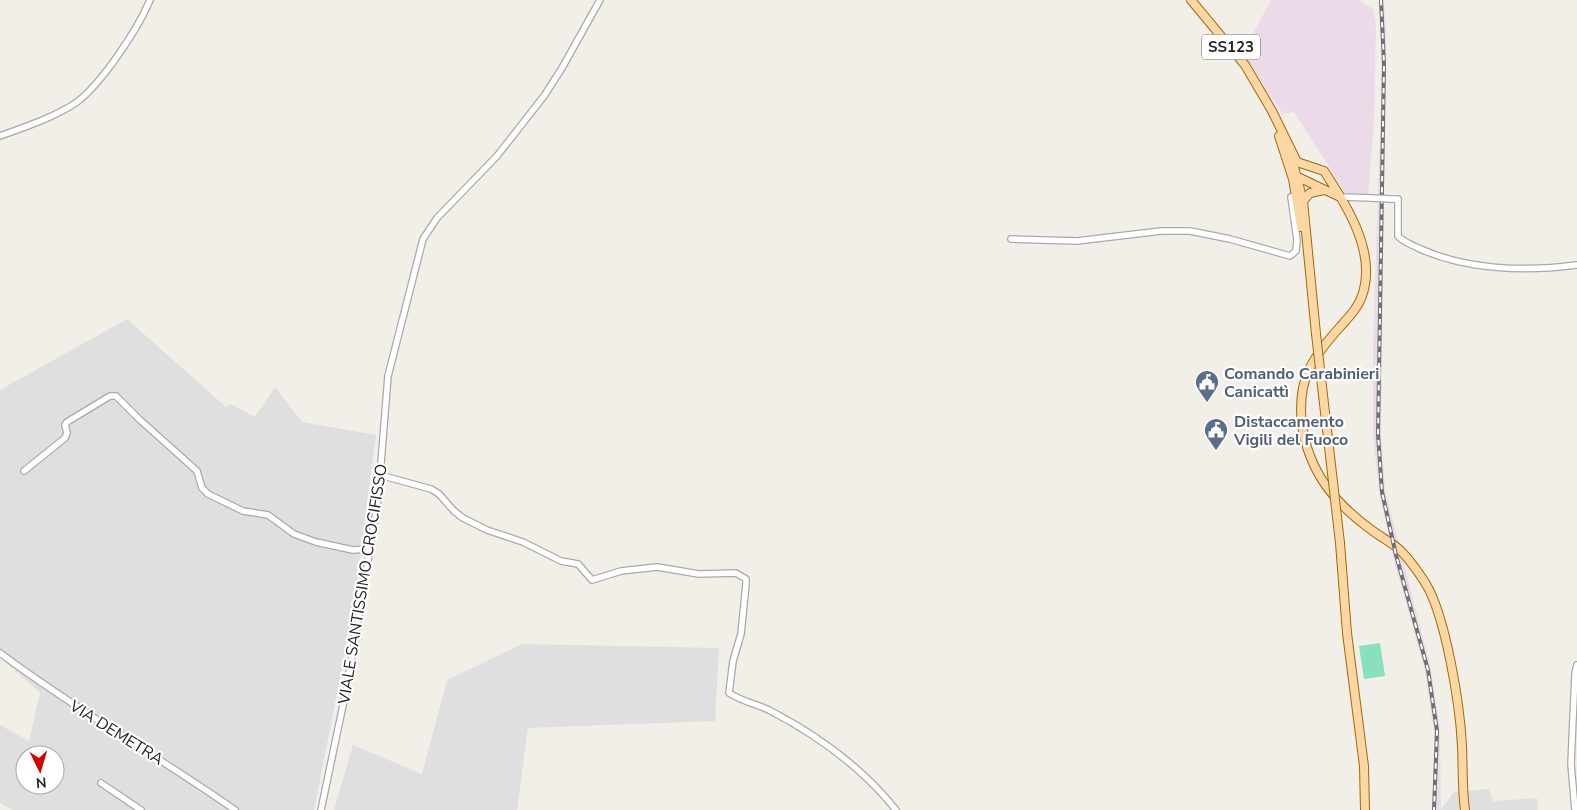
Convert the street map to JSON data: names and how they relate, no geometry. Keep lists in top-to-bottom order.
{
  "streets": {
    "main road": ["SS123"],
    "street": ["VIALE SANTISSIMO CROCIFISSO", "VIA DEMETRA"]
  },
  "places": {
    "public building": ["Comando Carabinieri Canicattì", "Distaccamento Vigili del Fuoco"]
  },
  "north": "bottom"
}
